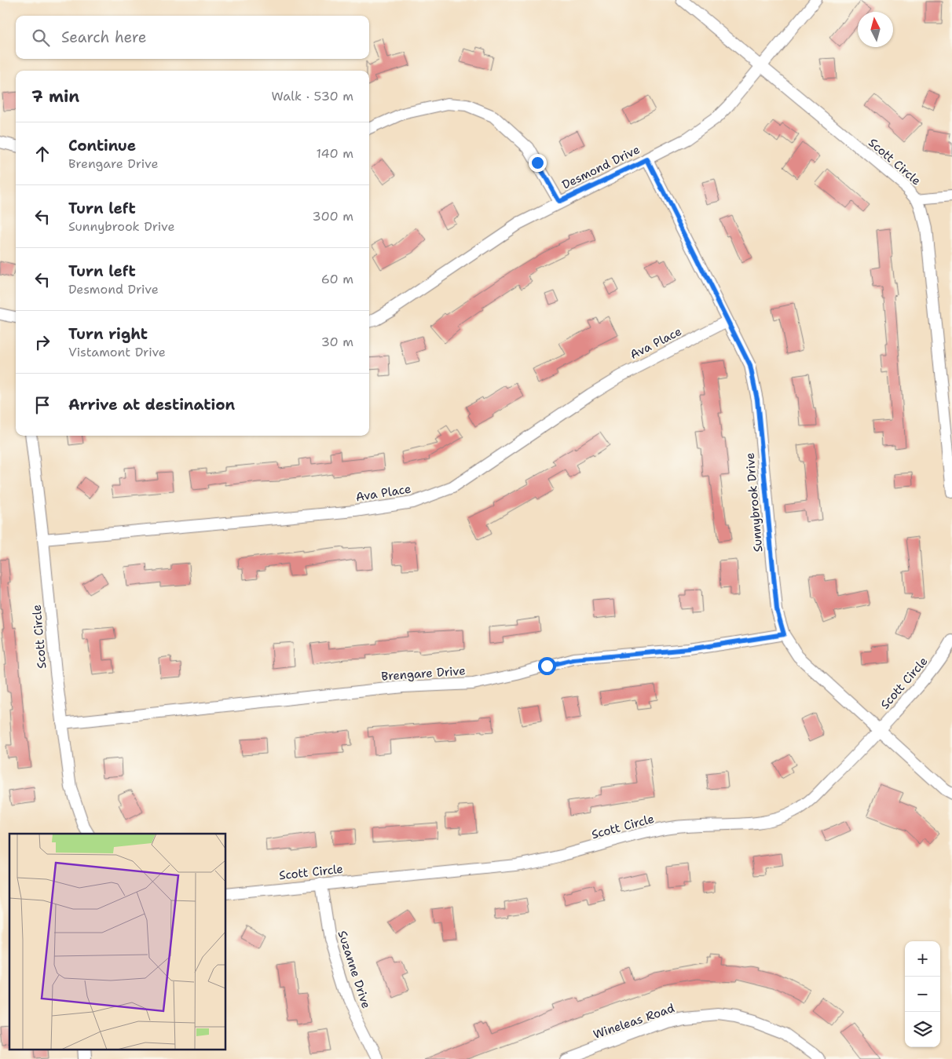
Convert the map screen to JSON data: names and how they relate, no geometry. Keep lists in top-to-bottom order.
{
  "streets": {
    "street": [
      "Scott Circle",
      "Desmond Drive",
      "Ava Place",
      "Sunnybrook Drive",
      "Brengare Drive",
      "Suzanne Drive",
      "Wineleas Road"
    ]
  },
  "crossings": [
    ["Scott Circle", "Desmond Drive"],
    ["Scott Circle", "Ava Place"],
    ["Scott Circle", "Sunnybrook Drive"],
    ["Scott Circle", "Brengare Drive"],
    ["Scott Circle", "Suzanne Drive"],
    ["Desmond Drive", "Sunnybrook Drive"],
    ["Ava Place", "Sunnybrook Drive"],
    ["Sunnybrook Drive", "Brengare Drive"]
  ],
  "north": "top",
  "page": {
    "search": "Search here",
    "heading": ["7 min", "Walk · 530 m"],
    "list": [
      ["Continue", "Brengare Drive", "140 m"],
      ["Turn left", "Sunnybrook Drive", "300 m"],
      ["Turn left", "Desmond Drive", "60 m"],
      ["Turn right", "Vistamont Drive", "30 m"],
      "Arrive at destination"
    ],
    "map_buttons": ["+", "−"]
  }
}
